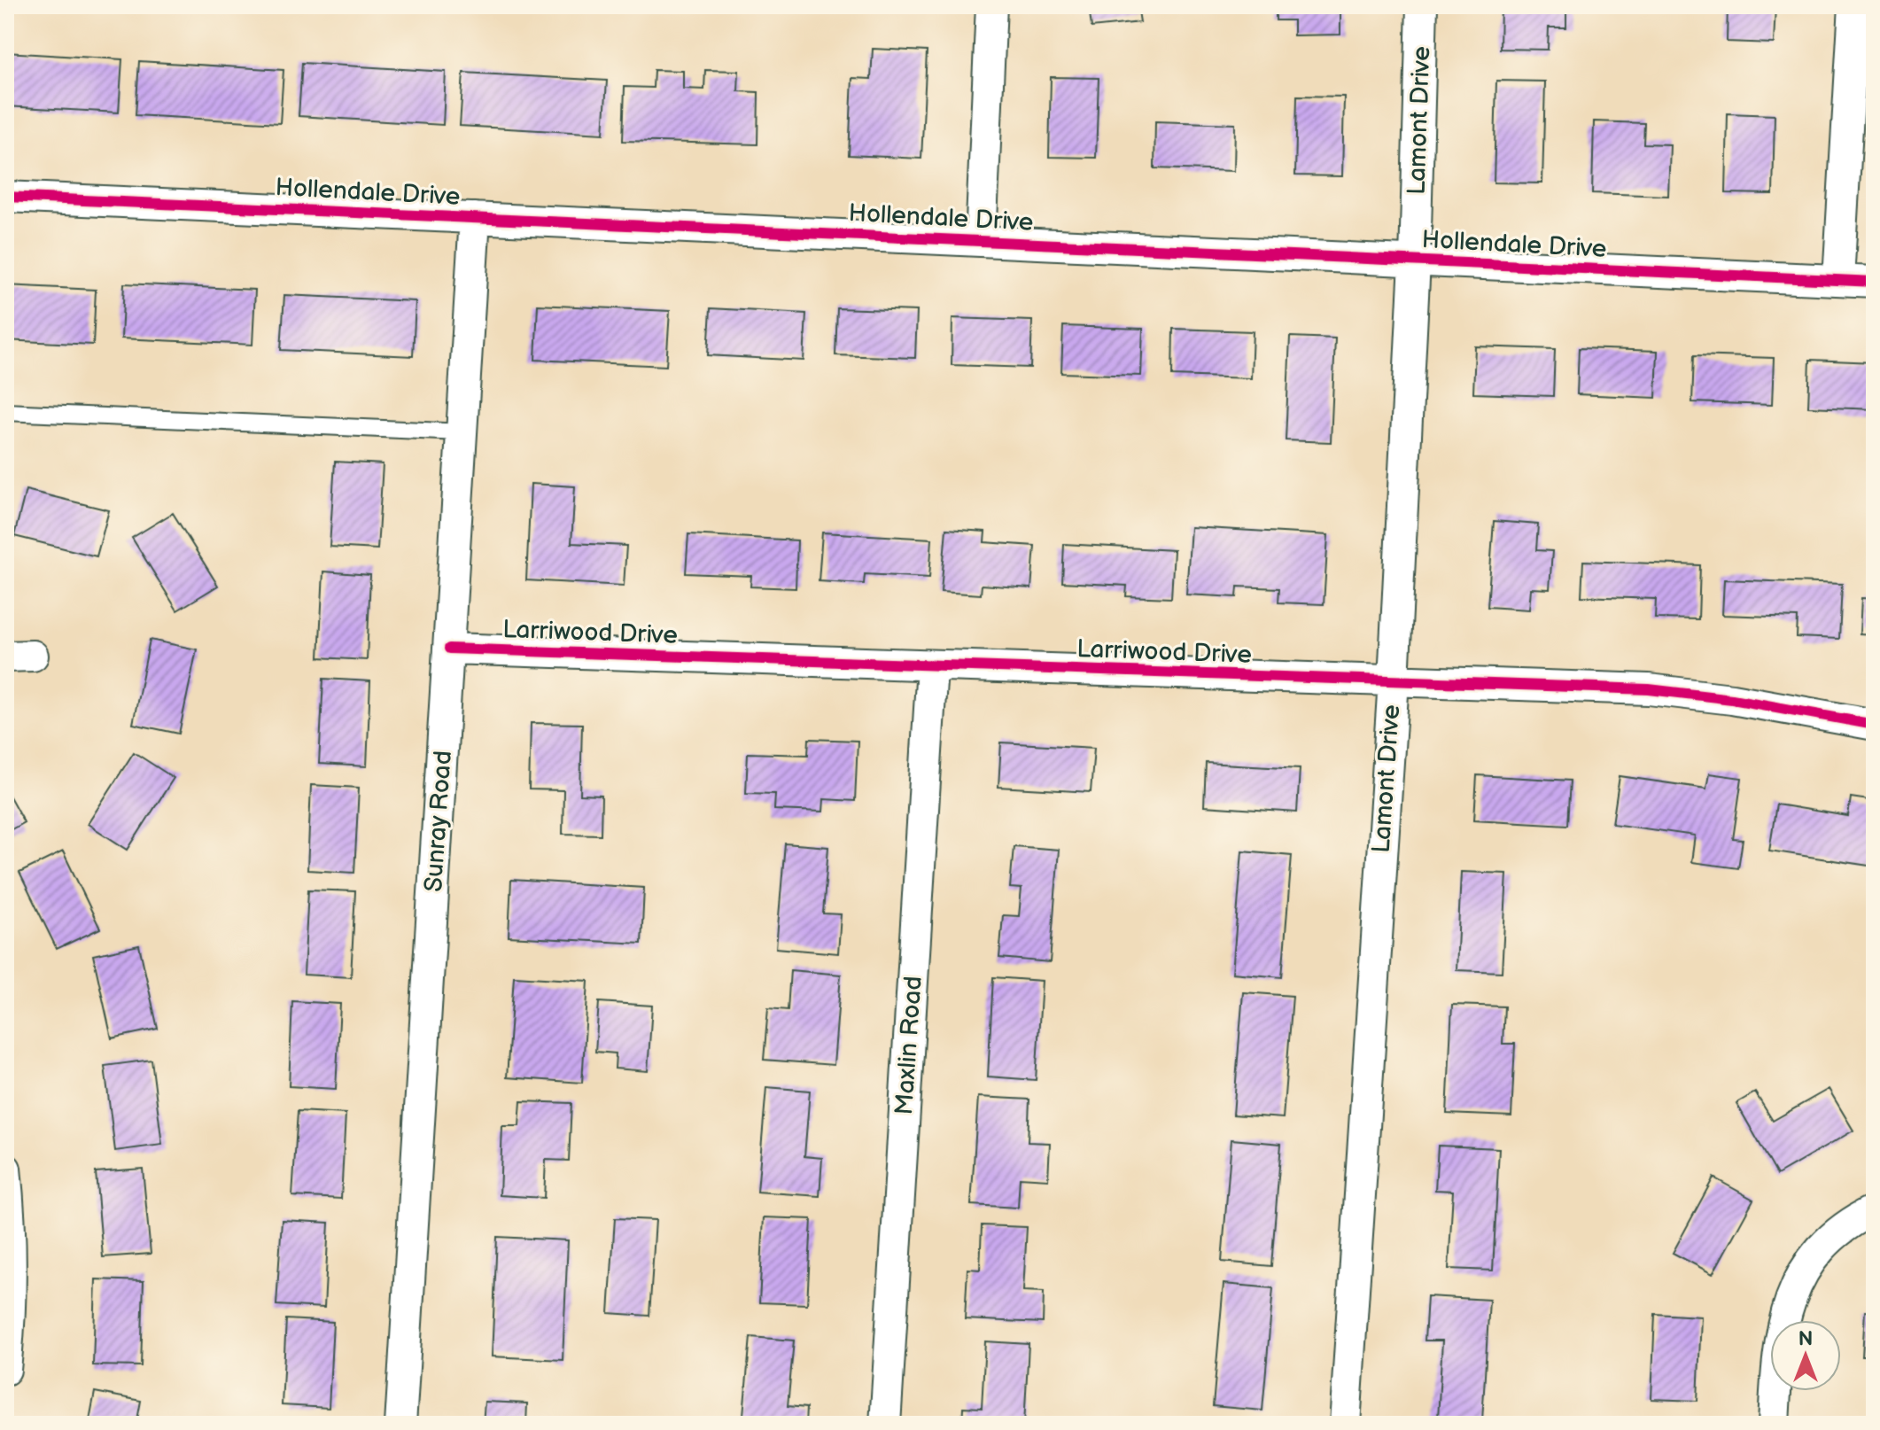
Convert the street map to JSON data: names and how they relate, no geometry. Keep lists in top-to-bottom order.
{
  "streets": {
    "street": [
      "Lamont Drive",
      "Hollendale Drive",
      "Larriwood Drive",
      "Sunray Road",
      "Maxlin Road"
    ]
  },
  "crossings": [
    ["Lamont Drive", "Hollendale Drive"],
    ["Lamont Drive", "Larriwood Drive"],
    ["Hollendale Drive", "Sunray Road"],
    ["Larriwood Drive", "Sunray Road"],
    ["Larriwood Drive", "Maxlin Road"]
  ],
  "north": "top"
}
